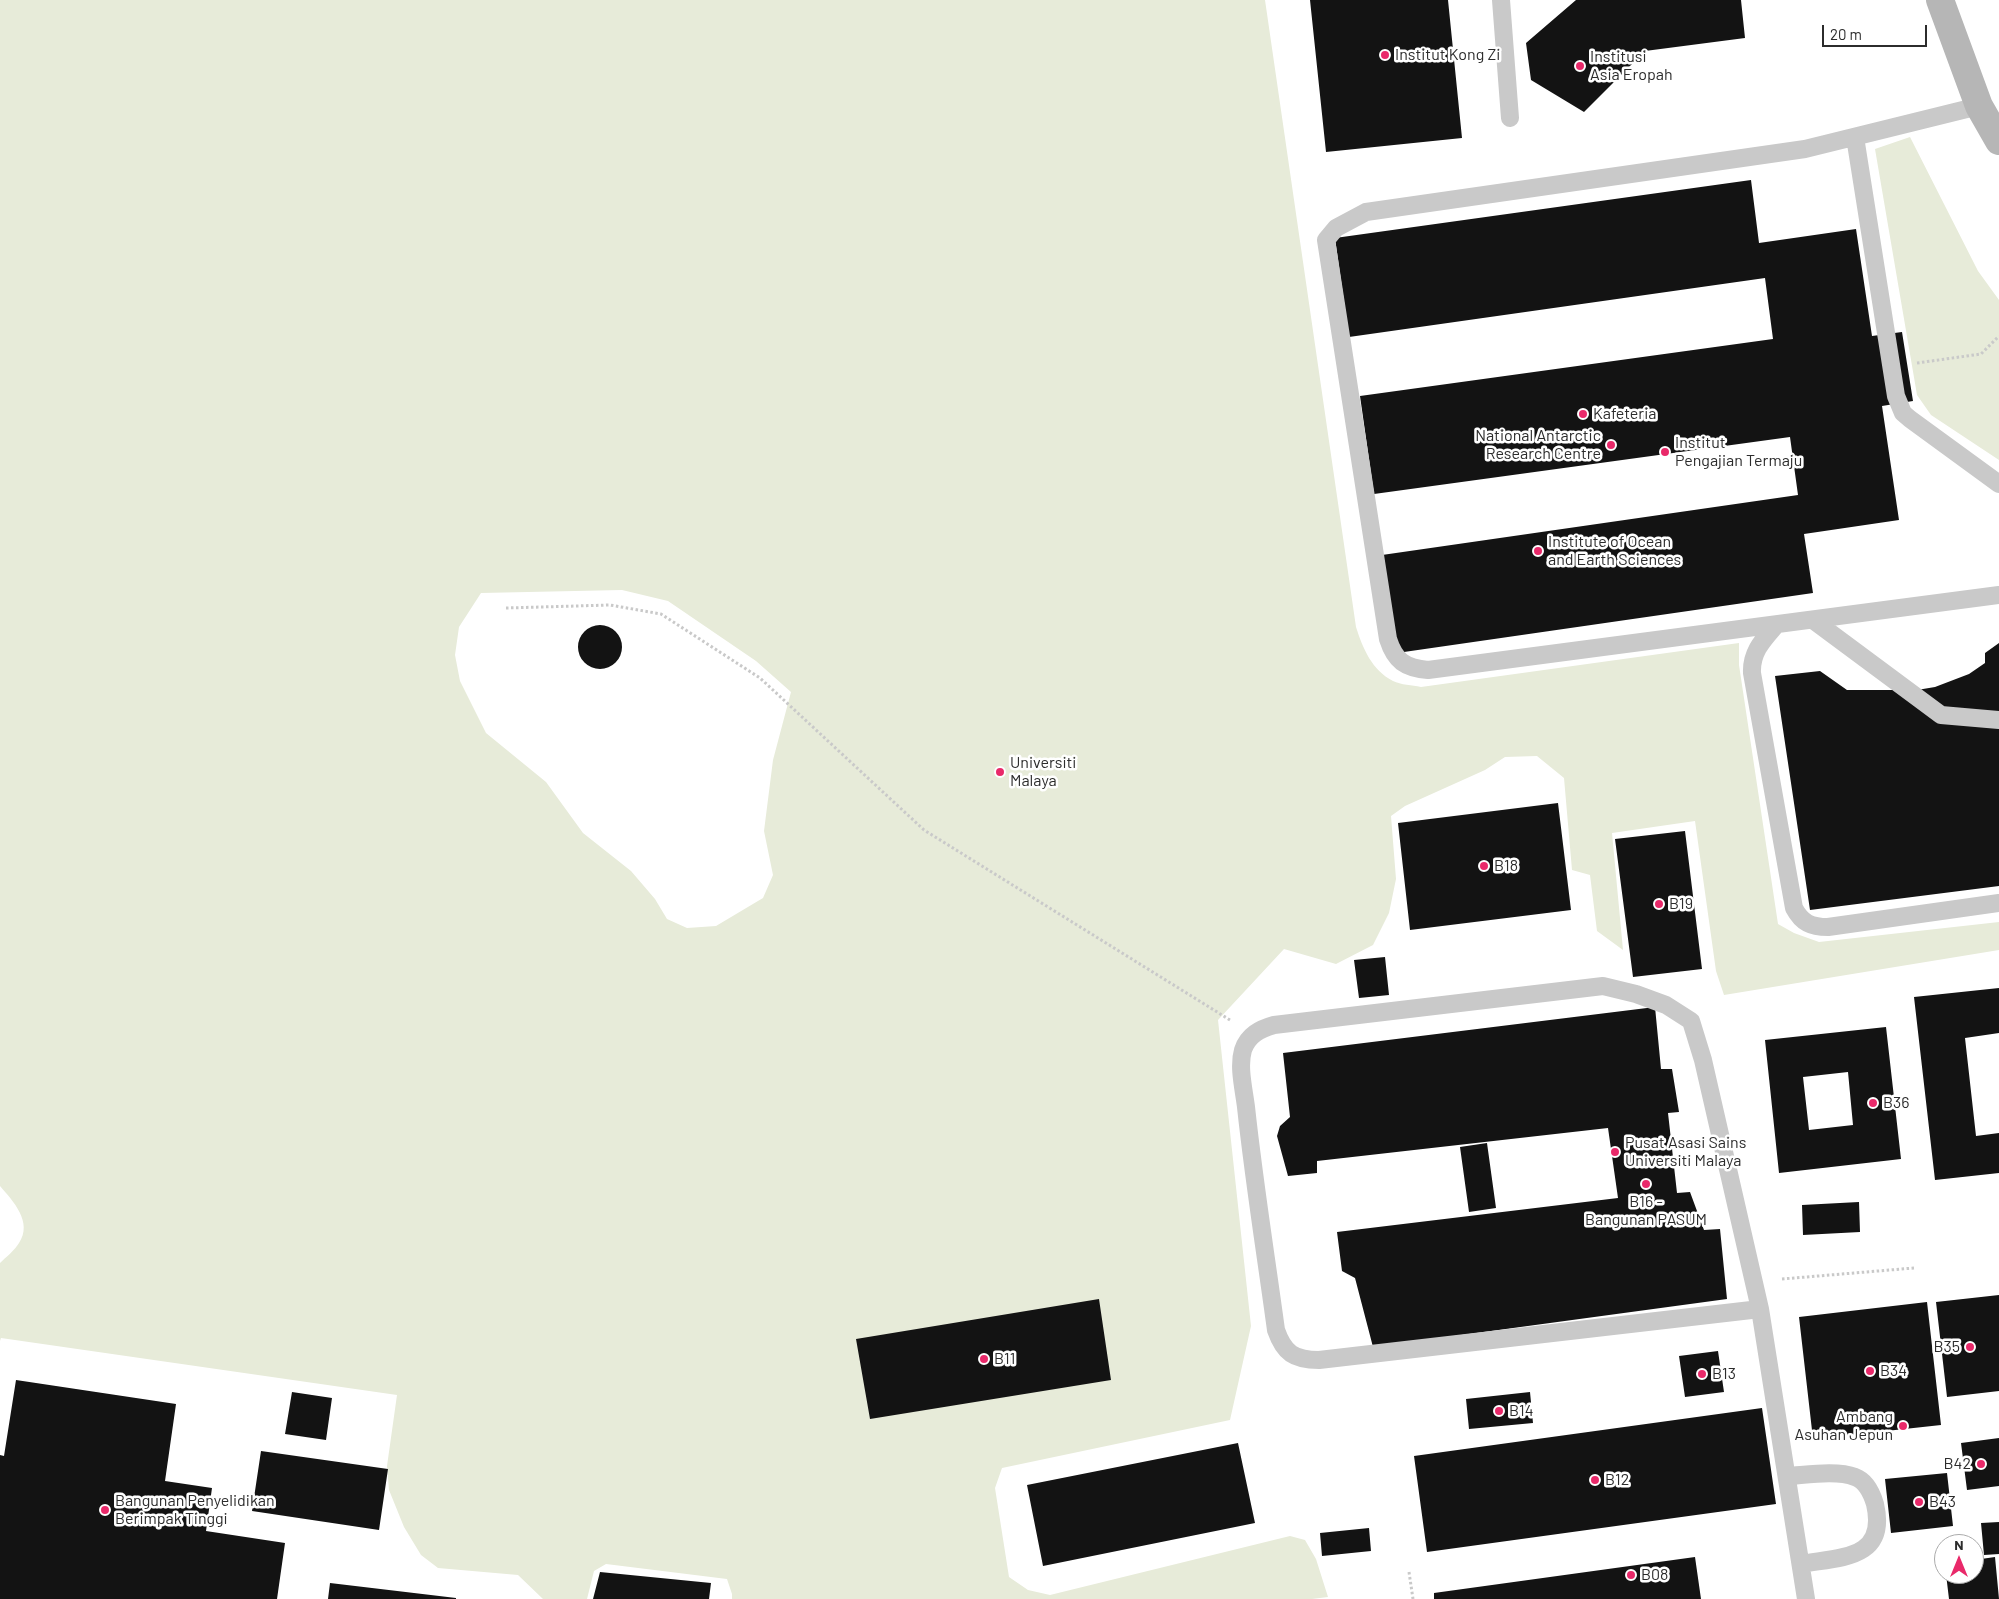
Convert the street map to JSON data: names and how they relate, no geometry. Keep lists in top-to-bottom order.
{
  "places": [
    "Institut Kong Zi",
    "Institusi Asia Eropah",
    "Kafeteria",
    "National Antarctic Research Centre",
    "Institut Pengajian Termaju",
    "Institute of Ocean and Earth Sciences",
    "Universiti Malaya",
    "B18",
    "B19",
    "B36",
    "Pusat Asasi Sains Universiti Malaya",
    "B16 - Bangunan PASUM",
    "B35",
    "B11",
    "B34",
    "B13",
    "B14",
    "Ambang Asuhan Jepun",
    "B42",
    "B12",
    "B43",
    "Bangunan Penyelidikan Berimpak Tinggi",
    "B08"
  ],
  "scale_bar": "20 m",
  "north": "top"
}
